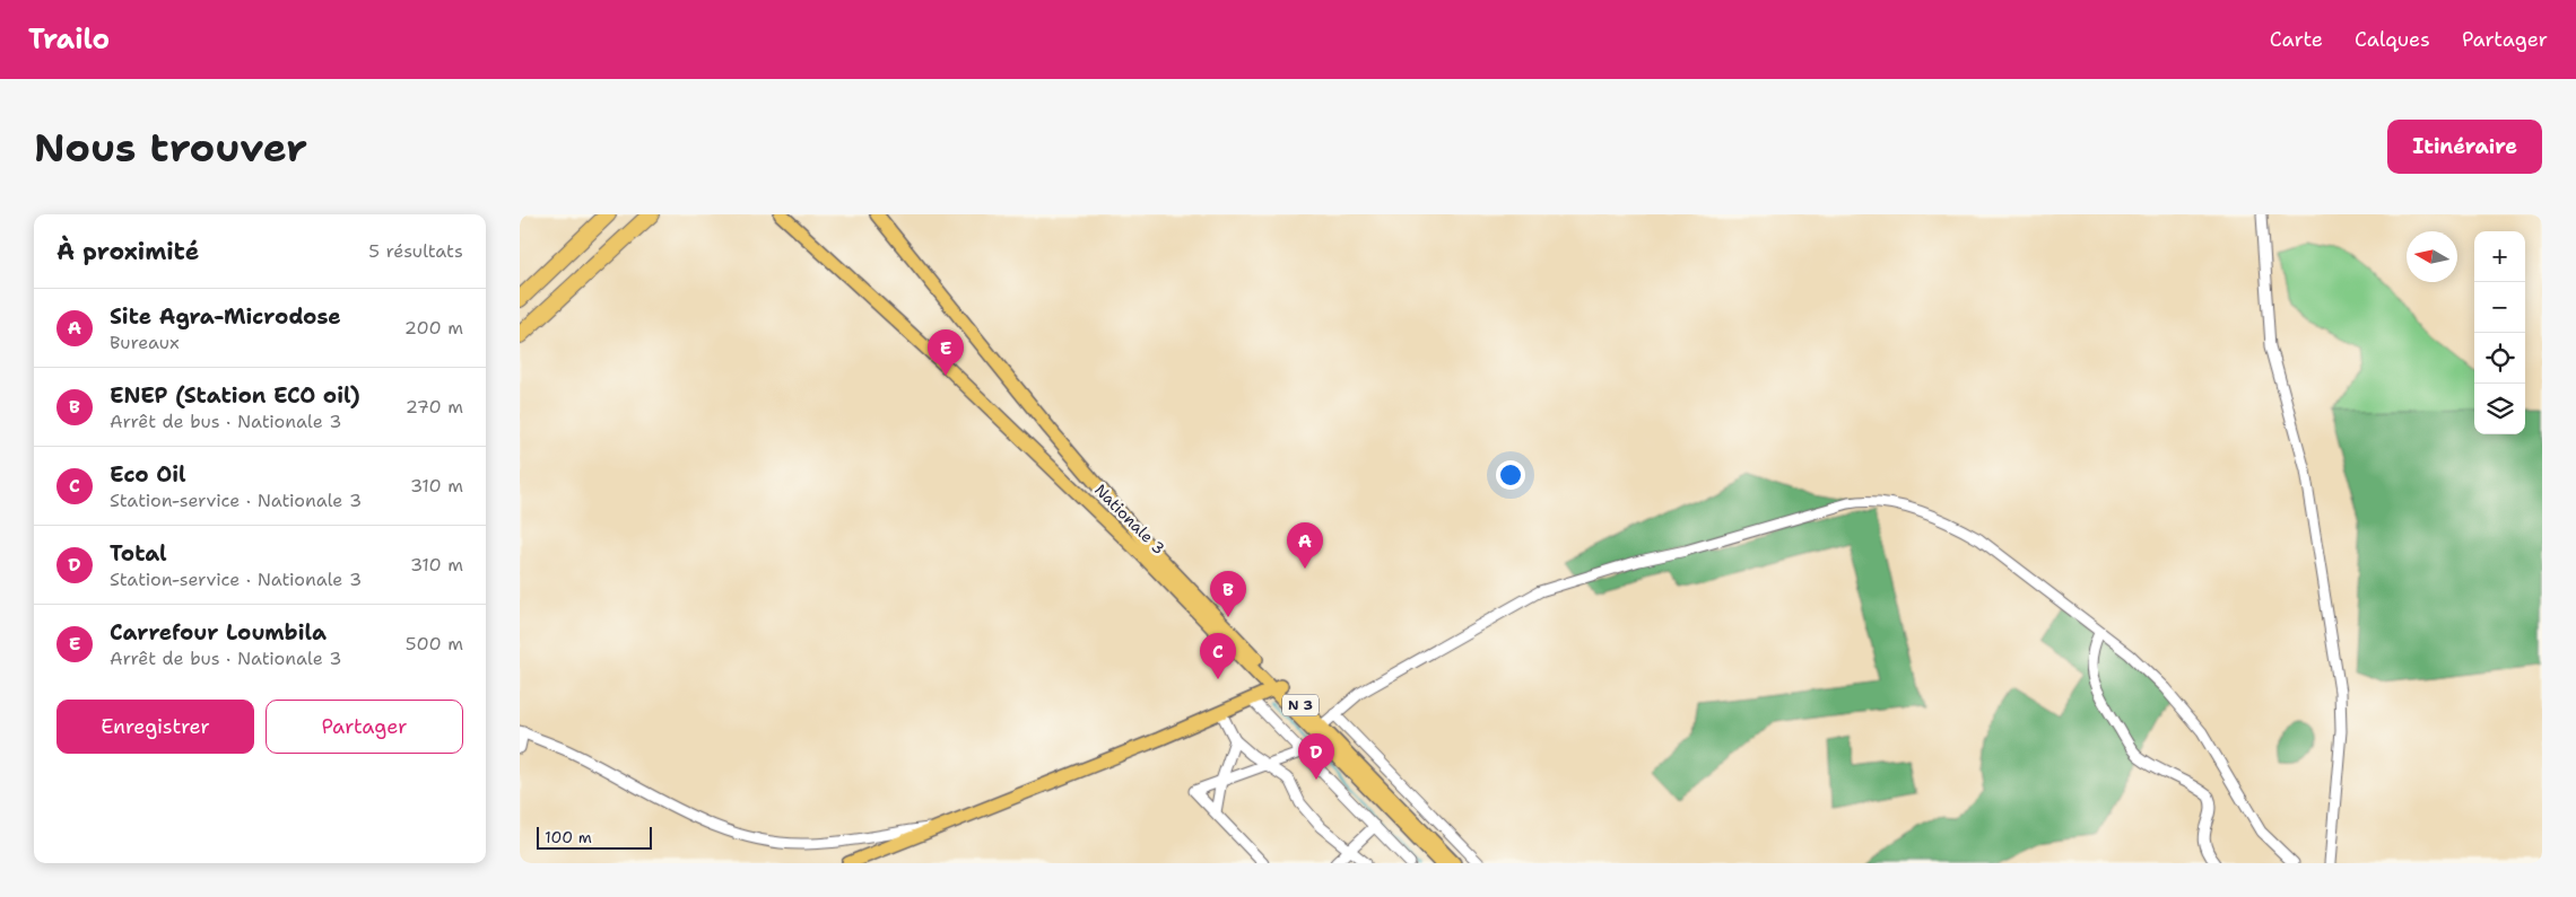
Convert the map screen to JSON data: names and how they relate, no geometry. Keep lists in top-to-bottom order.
{
  "streets": {
    "main road": ["Nationale 3", "N 3"]
  },
  "scale_bar": "100 m",
  "north": "left",
  "page": {
    "header": "Trailo",
    "nav": ["Carte", "Calques", "Partager"],
    "buttons": [
      "Itinéraire",
      ["Enregistrer", "Partager"]
    ],
    "title": "Nous trouver",
    "heading": ["À proximité", "5 résultats"],
    "map_buttons": ["+", "−"],
    "list": [
      {
        "mark": "A",
        "name": "Site Agra-Microdose",
        "note": "Bureaux",
        "value": "200 m"
      },
      {
        "mark": "B",
        "name": "ENEP (Station ECO oil)",
        "note": "Arrêt de bus · Nationale 3",
        "value": "270 m"
      },
      {
        "mark": "C",
        "name": "Eco Oil",
        "note": "Station-service · Nationale 3",
        "value": "310 m"
      },
      {
        "mark": "D",
        "name": "Total",
        "note": "Station-service · Nationale 3",
        "value": "310 m"
      },
      {
        "mark": "E",
        "name": "Carrefour Loumbila",
        "note": "Arrêt de bus · Nationale 3",
        "value": "500 m"
      }
    ],
    "pins": [
      "E",
      "A",
      "B",
      "C",
      "D"
    ],
    "scale": "100 m"
  }
}
